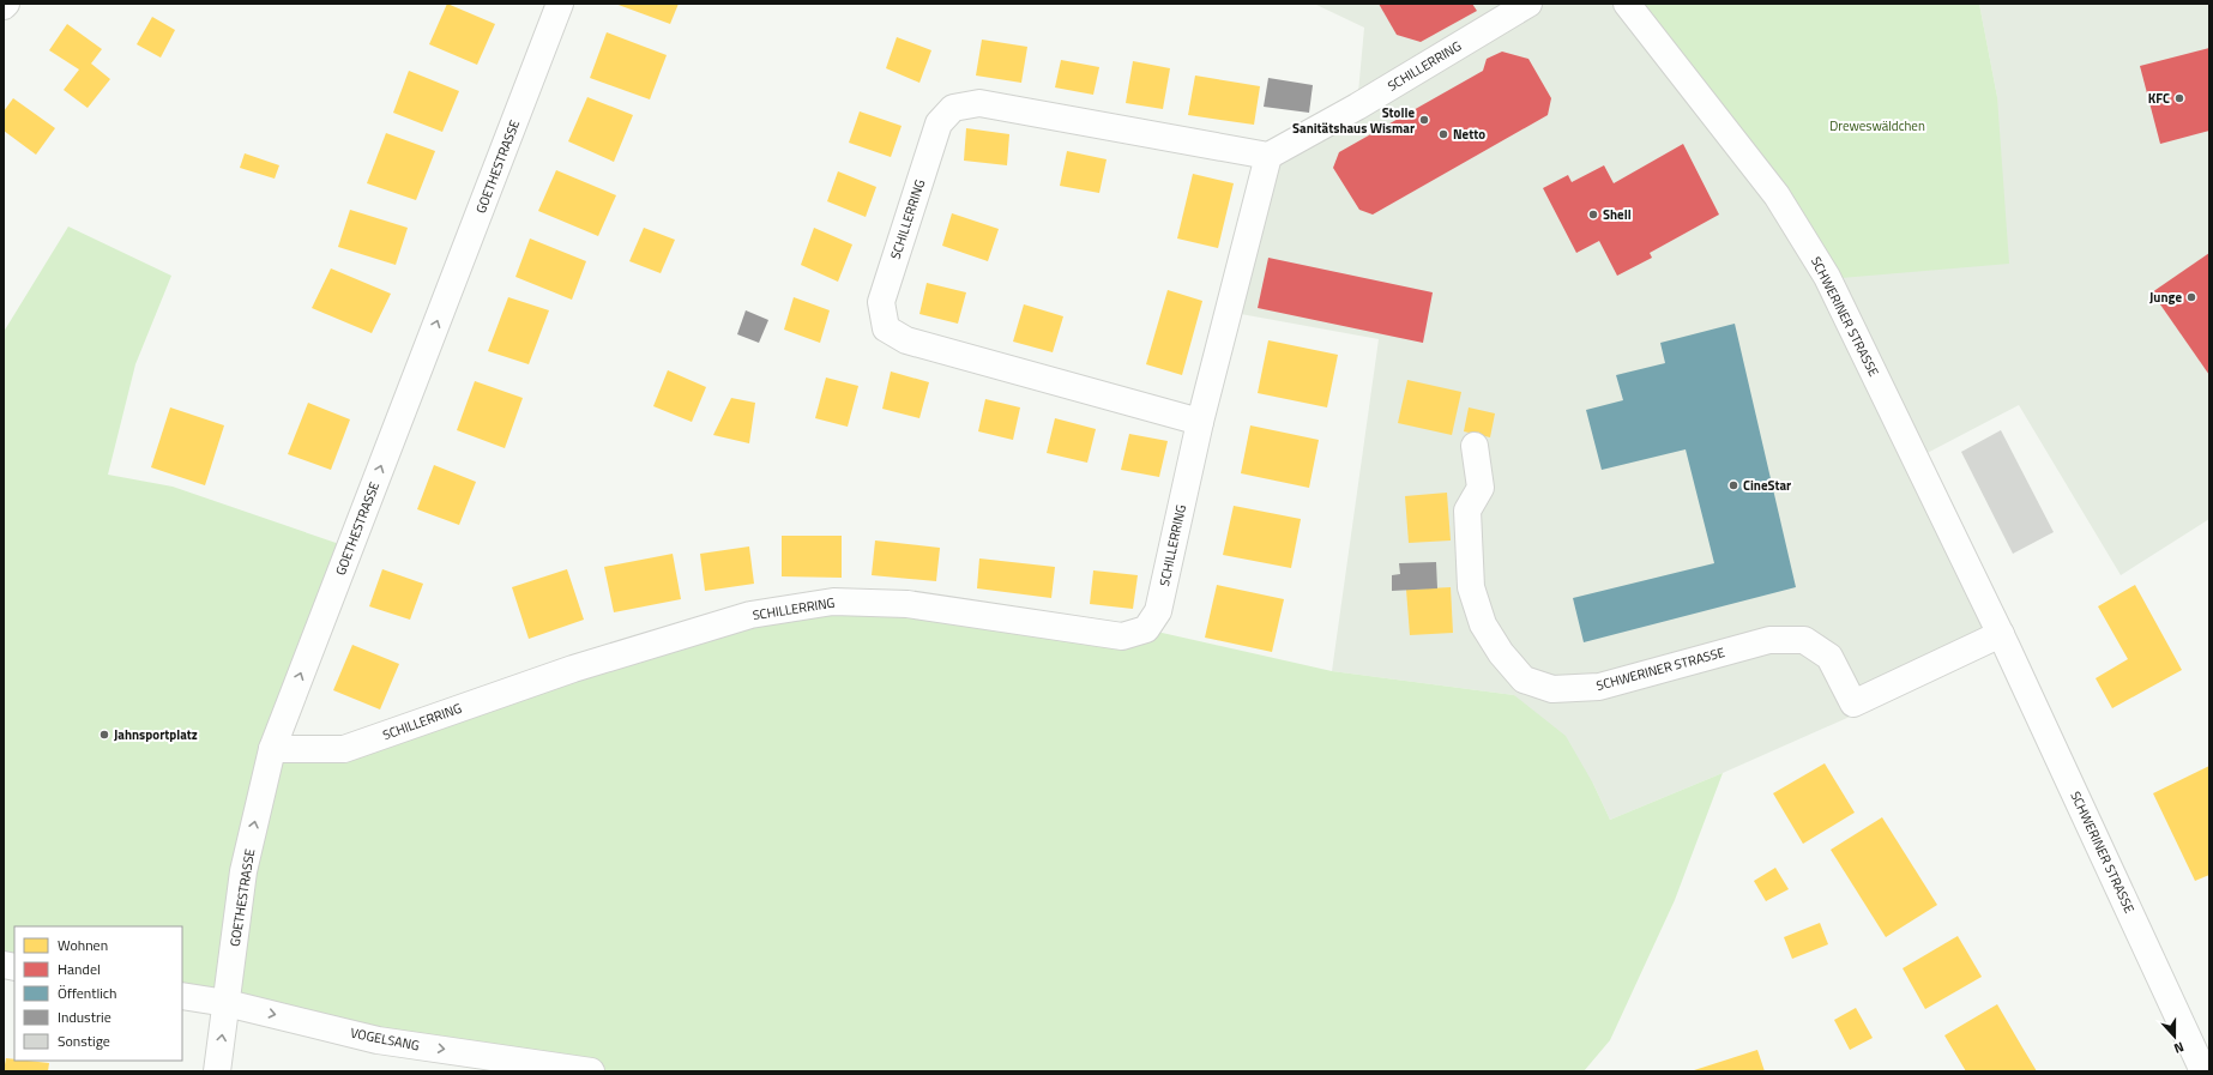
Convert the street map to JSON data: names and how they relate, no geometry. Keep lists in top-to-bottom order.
{
  "streets": {
    "street": [
      "SCHILLERRING",
      "GOETHESTRASSE",
      "SCHWERINER STRASSE",
      "VOGELSANG"
    ]
  },
  "crossings": [
    ["SCHILLERRING", "GOETHESTRASSE"],
    ["GOETHESTRASSE", "VOGELSANG"]
  ],
  "one_way": ["GOETHESTRASSE", "VOGELSANG"],
  "parks": ["Dreweswäldchen"],
  "places": [
    "KFC",
    "Stolle Sanitätshaus Wismar",
    "Netto",
    "Shell",
    "Junge",
    "CineStar",
    "Jahnsportplatz"
  ],
  "legend": [
    "Wohnen",
    "Handel",
    "Öffentlich",
    "Industrie",
    "Sonstige"
  ],
  "north": "bottom"
}
